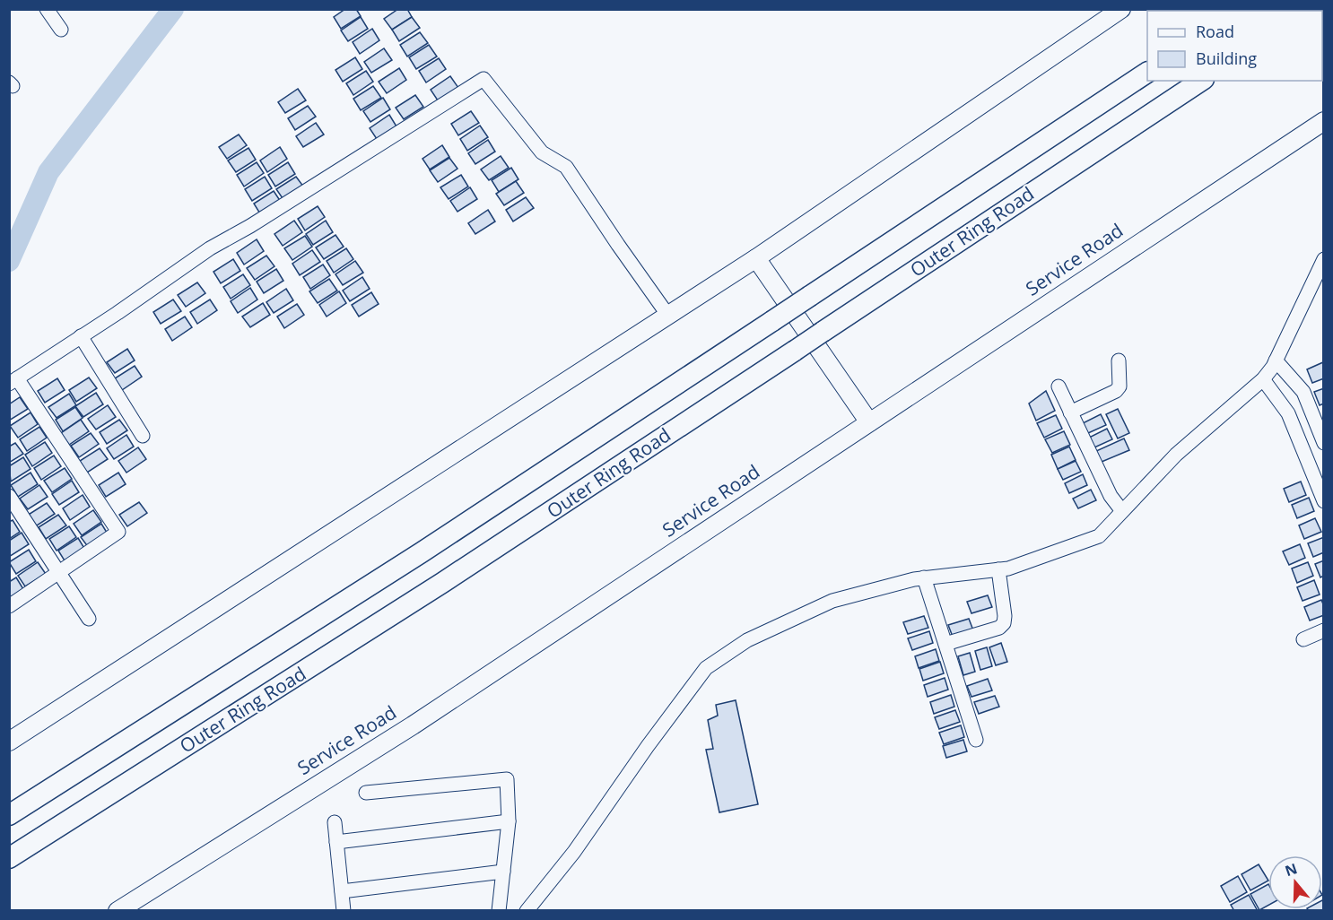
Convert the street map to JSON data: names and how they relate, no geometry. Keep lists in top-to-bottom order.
{
  "streets": {
    "highway": ["Outer Ring Road"],
    "main road": ["Service Road"]
  },
  "legend": ["Road", "Building"],
  "north": "top"
}
